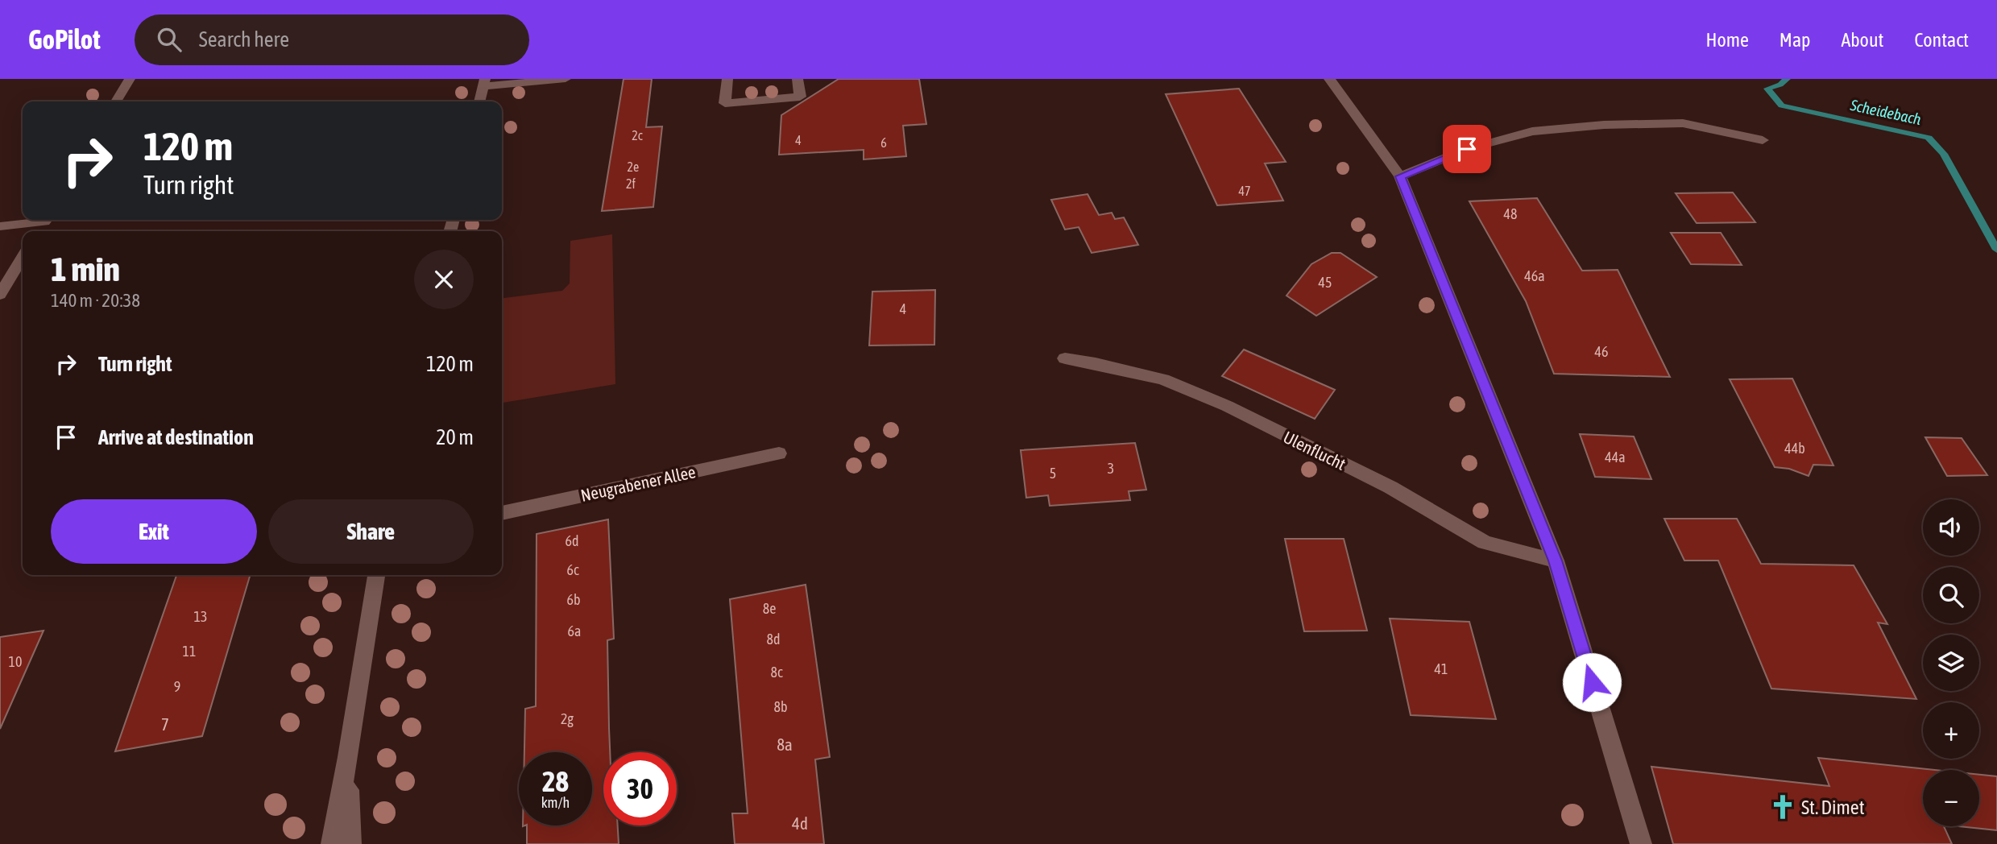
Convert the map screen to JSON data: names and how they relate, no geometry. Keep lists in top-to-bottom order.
{
  "streets": {
    "street": ["Ulenflucht", "Neugrabener Allee"]
  },
  "water": ["Scheidebach"],
  "places": {
    "church": ["St. Dimet"]
  },
  "house_numbers": [
    "2c",
    "4",
    "6",
    "2e",
    "2f",
    "47",
    "48",
    "46a",
    "45",
    "4",
    "46",
    "44b",
    "44a",
    "3",
    "5",
    "6d",
    "6c",
    "6b",
    "8e",
    "13",
    "6a",
    "8d",
    "11",
    "10",
    "41",
    "8c",
    "9",
    "8b",
    "2g",
    "7",
    "8a",
    "4d"
  ],
  "page": {
    "header": "GoPilot",
    "search": "Search here",
    "nav": [
      "Home",
      "Map",
      "About",
      "Contact"
    ],
    "turn": ["120 m", "Turn right"],
    "heading": ["1 min", "140 m · 20:38"],
    "list": [
      {
        "name": "Turn right",
        "value": "120 m"
      },
      {
        "name": "Arrive at destination",
        "value": "20 m"
      }
    ],
    "buttons": ["Exit", "Share"],
    "map_buttons": ["+", "−"],
    "speed": "28 km/h",
    "limit": "30"
  }
}
